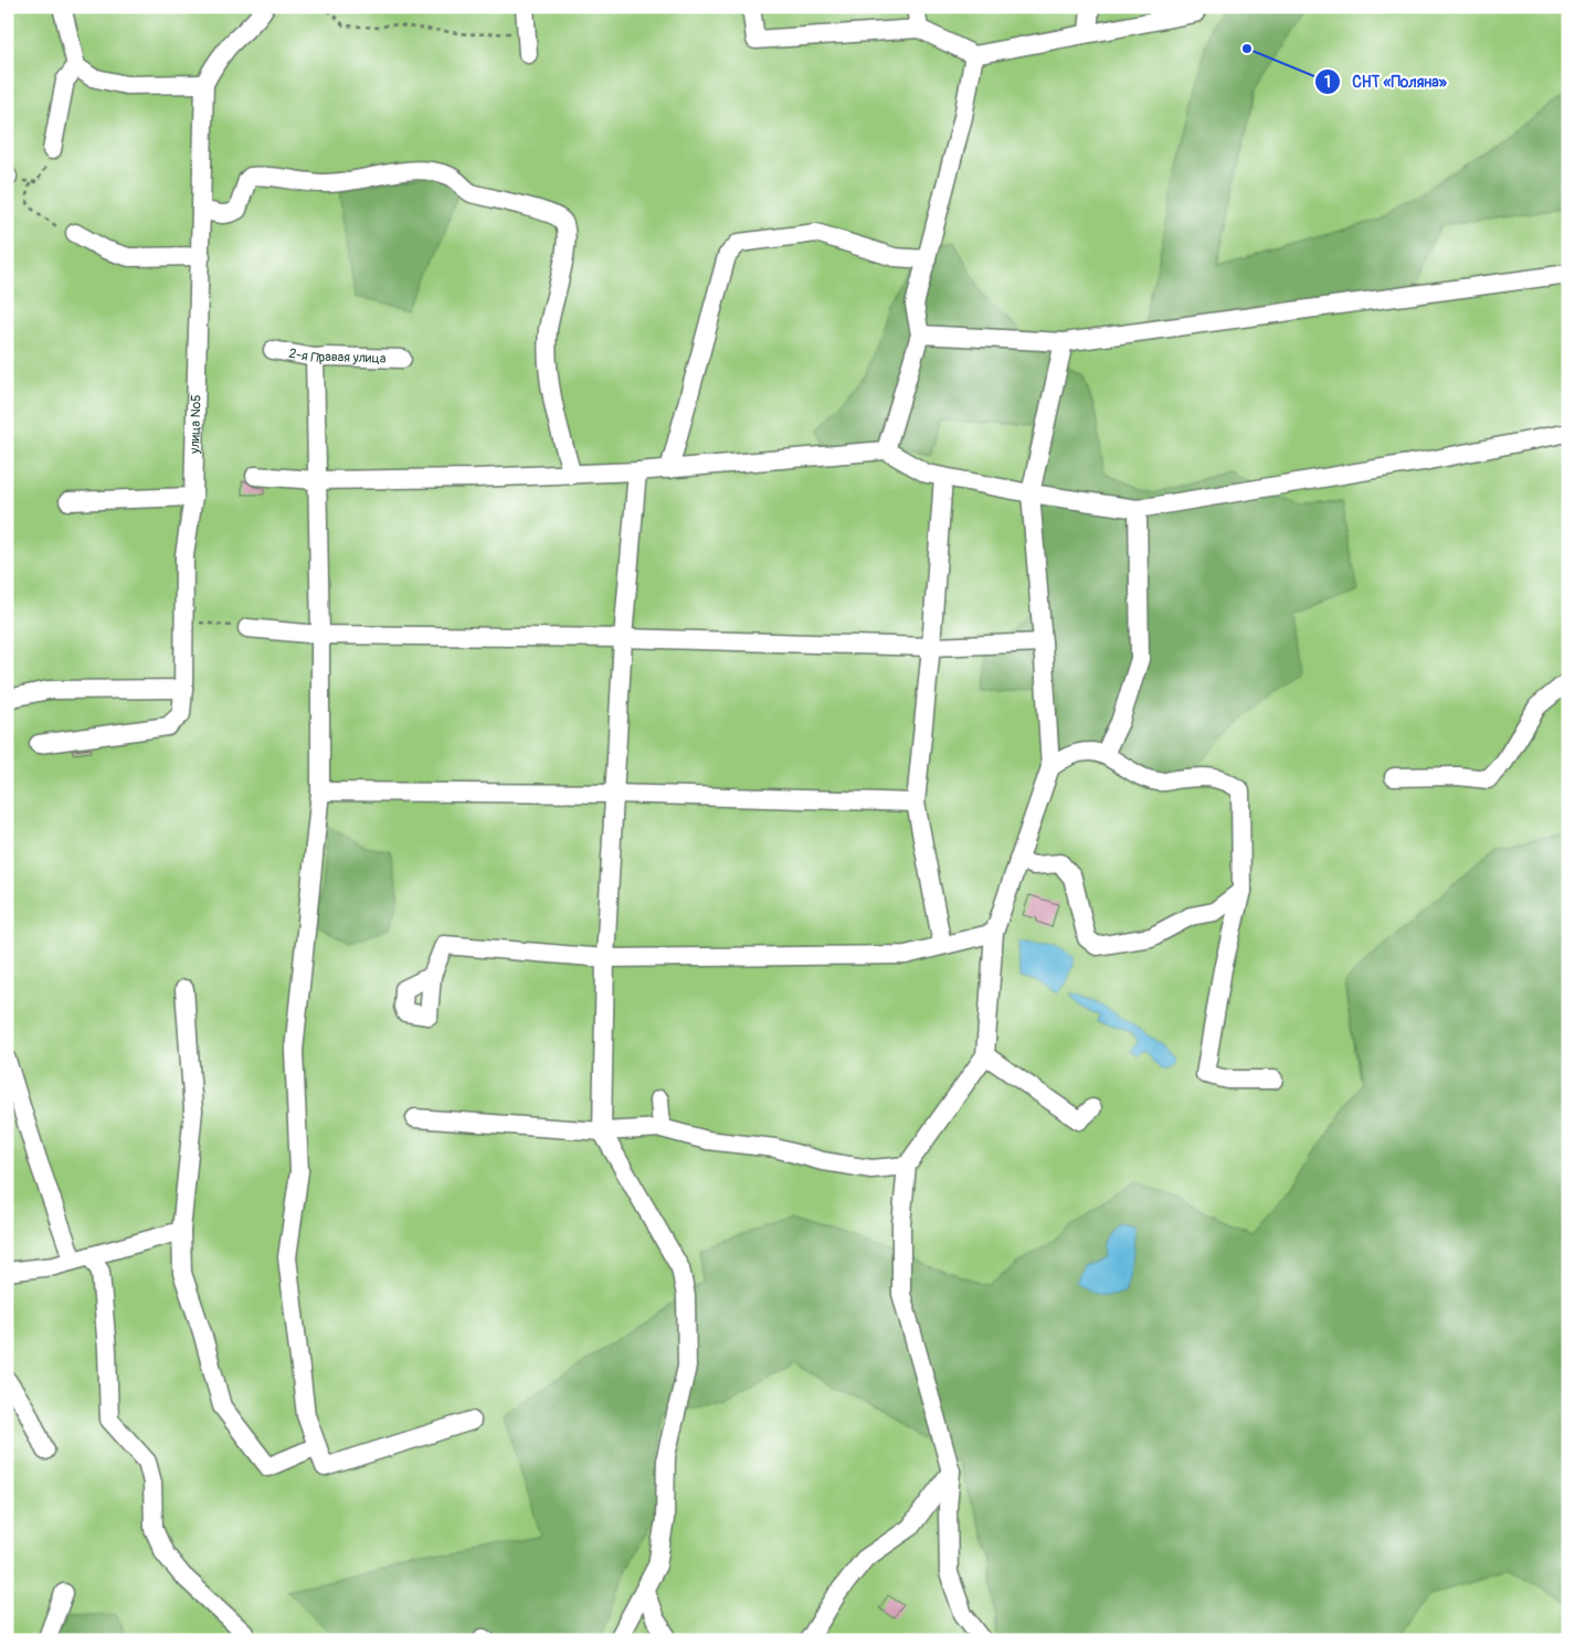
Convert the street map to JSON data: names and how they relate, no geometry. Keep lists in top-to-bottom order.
{
  "streets": {
    "street": ["2-я Правая улица", "улица №5"]
  },
  "places": ["СНТ «Поляна»"]
}
